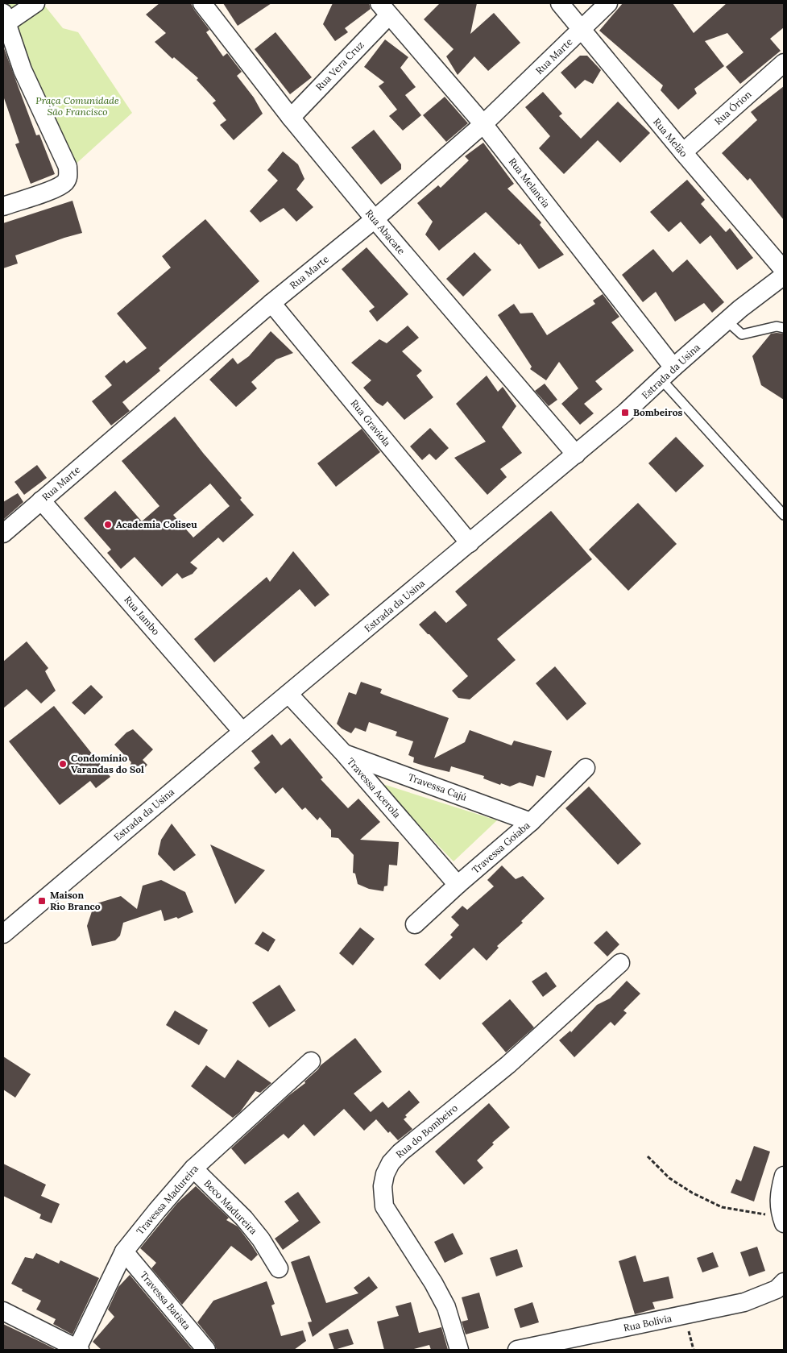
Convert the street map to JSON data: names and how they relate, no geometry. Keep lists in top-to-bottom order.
{
  "streets": {
    "street": [
      "Rua Marte",
      "Rua Vera Cruz",
      "Rua Órion",
      "Rua Melão",
      "Rua Melancia",
      "Rua Abacate",
      "Estrada da Usina",
      "Rua Graviola",
      "Rua Jambo",
      "Travessa Cajú",
      "Travessa Acerola",
      "Travessa Goiaba",
      "Rua do Bombeiro",
      "Travessa Madureira",
      "Beco Madureira",
      "Travessa Batista",
      "Rua Bolívia"
    ]
  },
  "crossings": [
    ["Rua Marte", "Rua Melão"],
    ["Rua Marte", "Rua Melancia"],
    ["Rua Marte", "Rua Abacate"],
    ["Rua Marte", "Rua Graviola"],
    ["Rua Marte", "Rua Jambo"],
    ["Rua Vera Cruz", "Rua Melancia"],
    ["Rua Vera Cruz", "Rua Abacate"],
    ["Rua Órion", "Rua Melão"],
    ["Rua Melancia", "Estrada da Usina"],
    ["Rua Abacate", "Estrada da Usina"],
    ["Estrada da Usina", "Rua Graviola"],
    ["Estrada da Usina", "Rua Jambo"],
    ["Estrada da Usina", "Travessa Acerola"],
    ["Travessa Cajú", "Travessa Acerola"],
    ["Travessa Cajú", "Travessa Goiaba"],
    ["Travessa Acerola", "Travessa Goiaba"],
    ["Travessa Madureira", "Beco Madureira"],
    ["Travessa Madureira", "Travessa Batista"]
  ],
  "parks": ["Praça Comunidade São Francisco"],
  "places": {
    "transit": ["Bombeiros", "Maison Rio Branco"],
    "other": ["Academia Coliseu", "Condomínio Varandas do Sol"]
  }
}
